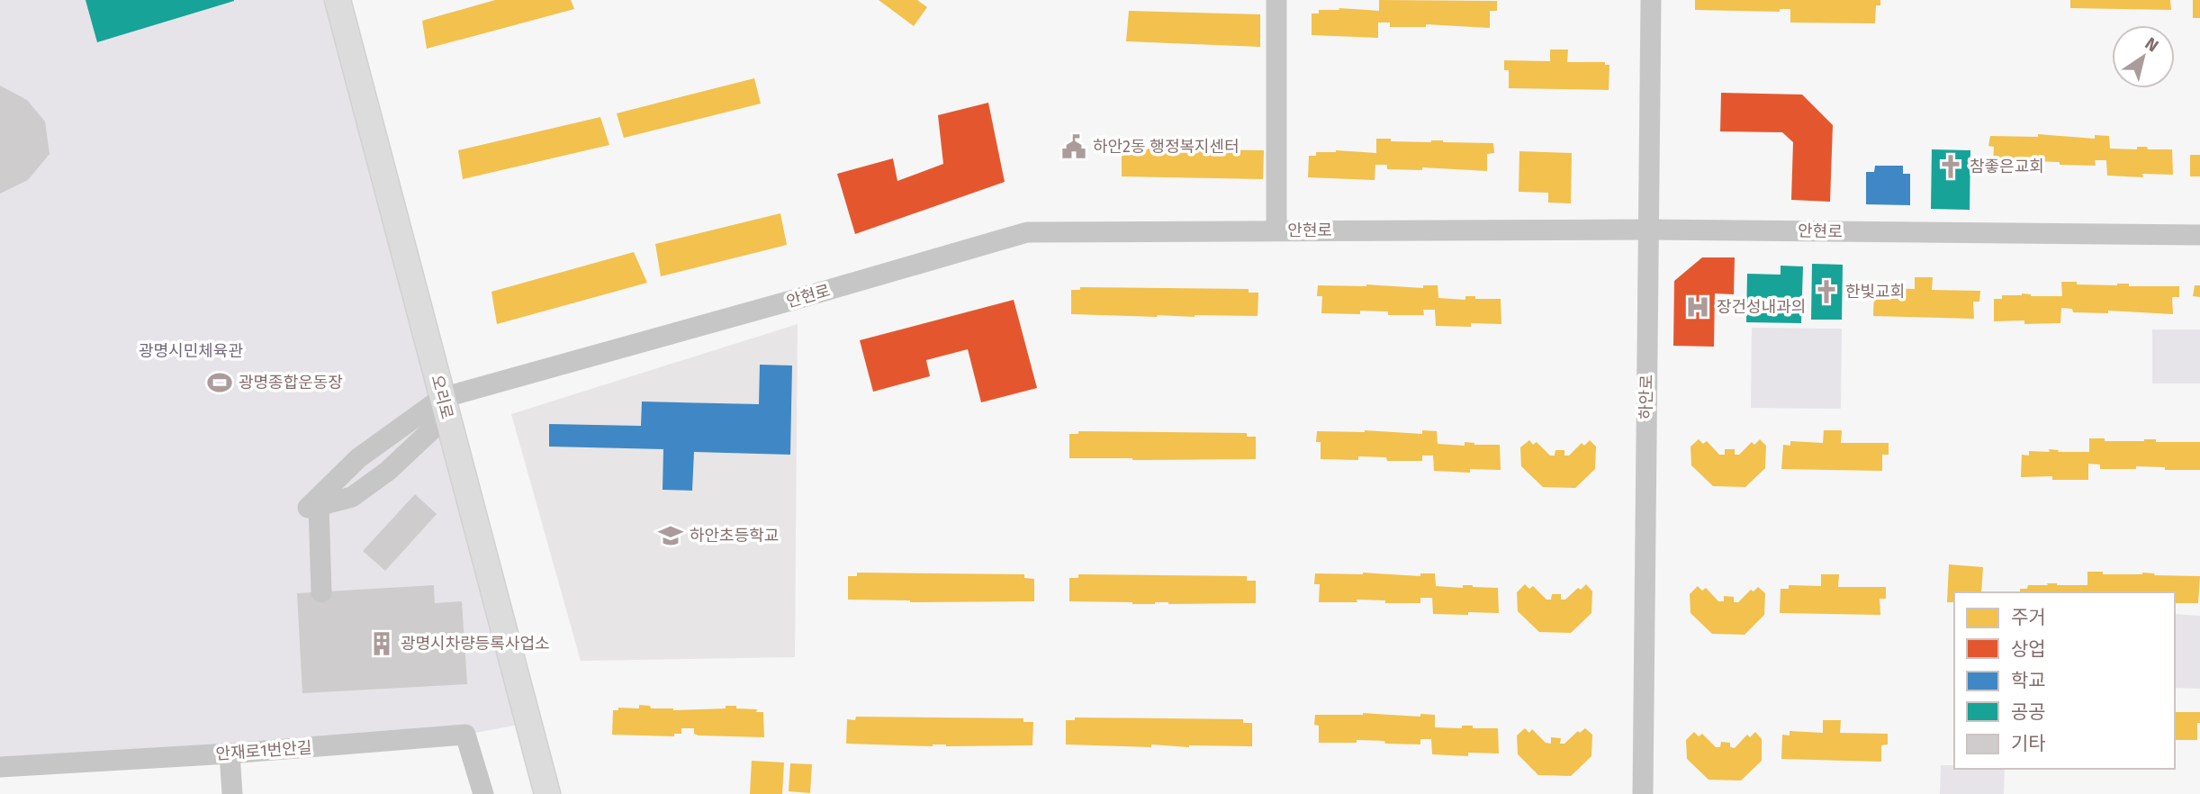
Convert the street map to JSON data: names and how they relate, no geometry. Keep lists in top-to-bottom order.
{
  "streets": {
    "main road": ["오리로"],
    "street": ["안현로", "하안로", "안재로1번안길"]
  },
  "crossings": [
    ["안현로", "오리로"],
    ["안현로", "하안로"]
  ],
  "parks": ["광명시민체육관"],
  "places": {
    "public building": ["하안2동 행정복지센터"],
    "church": ["참좋은교회", "한빛교회"],
    "hospital": ["장건성내과의"],
    "sports": ["광명종합운동장"],
    "school or university": ["하안초등학교"],
    "building": ["광명시차량등록사업소"]
  },
  "legend": [
    "주거",
    "상업",
    "학교",
    "공공",
    "기타"
  ],
  "north": "top right"
}
